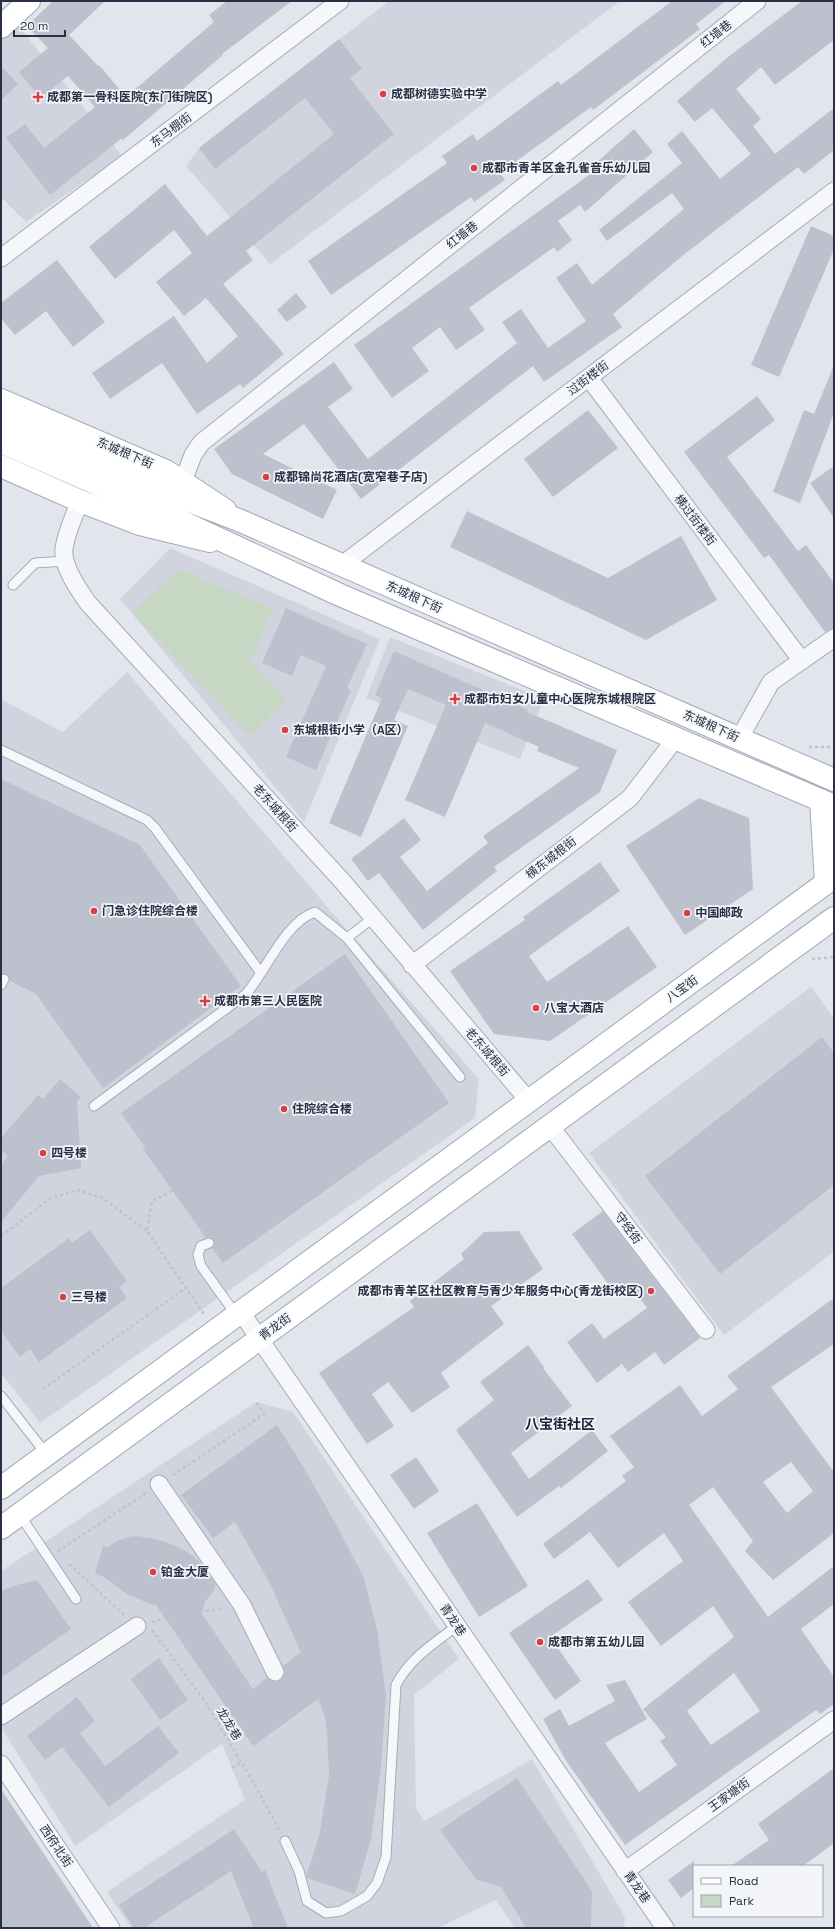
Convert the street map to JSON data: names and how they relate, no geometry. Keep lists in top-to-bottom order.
{
  "streets": {
    "main road": ["东城根下街", "八宝街", "青龙街"],
    "street": [
      "红墙巷",
      "东马棚街",
      "过街楼街",
      "横过街楼街",
      "老东城根街",
      "横东城根街",
      "守经街",
      "青龙巷",
      "王家塘街",
      "西府北街"
    ],
    "path": ["龙龙巷"]
  },
  "crossings": [
    ["红墙巷", "东城根下街"],
    ["过街楼街", "东城根下街"],
    ["过街楼街", "横过街楼街"],
    ["东城根下街", "老东城根街"],
    ["东城根下街", "横东城根街"],
    ["老东城根街", "横东城根街"],
    ["老东城根街", "八宝街"],
    ["守经街", "青龙街"],
    ["青龙街", "青龙巷"],
    ["青龙巷", "王家塘街"]
  ],
  "districts": ["八宝街社区"],
  "places": {
    "other": [
      "成都树德实验中学",
      "成都市青羊区金孔雀音乐幼儿园",
      "成都锦尚花酒店(宽窄巷子店)",
      "东城根街小学（A区）",
      "门急诊住院综合楼",
      "中国邮政",
      "八宝大酒店",
      "住院综合楼",
      "四号楼",
      "成都市青羊区社区教育与青少年服务中心(青龙街校区)",
      "三号楼",
      "铂金大厦",
      "成都市第五幼儿园"
    ],
    "health": ["成都第一骨科医院(东门街院区)", "成都市妇女儿童中心医院东城根院区", "成都市第三人民医院"]
  },
  "legend": ["Road", "Park"],
  "scale_bar": "20 m"
}
